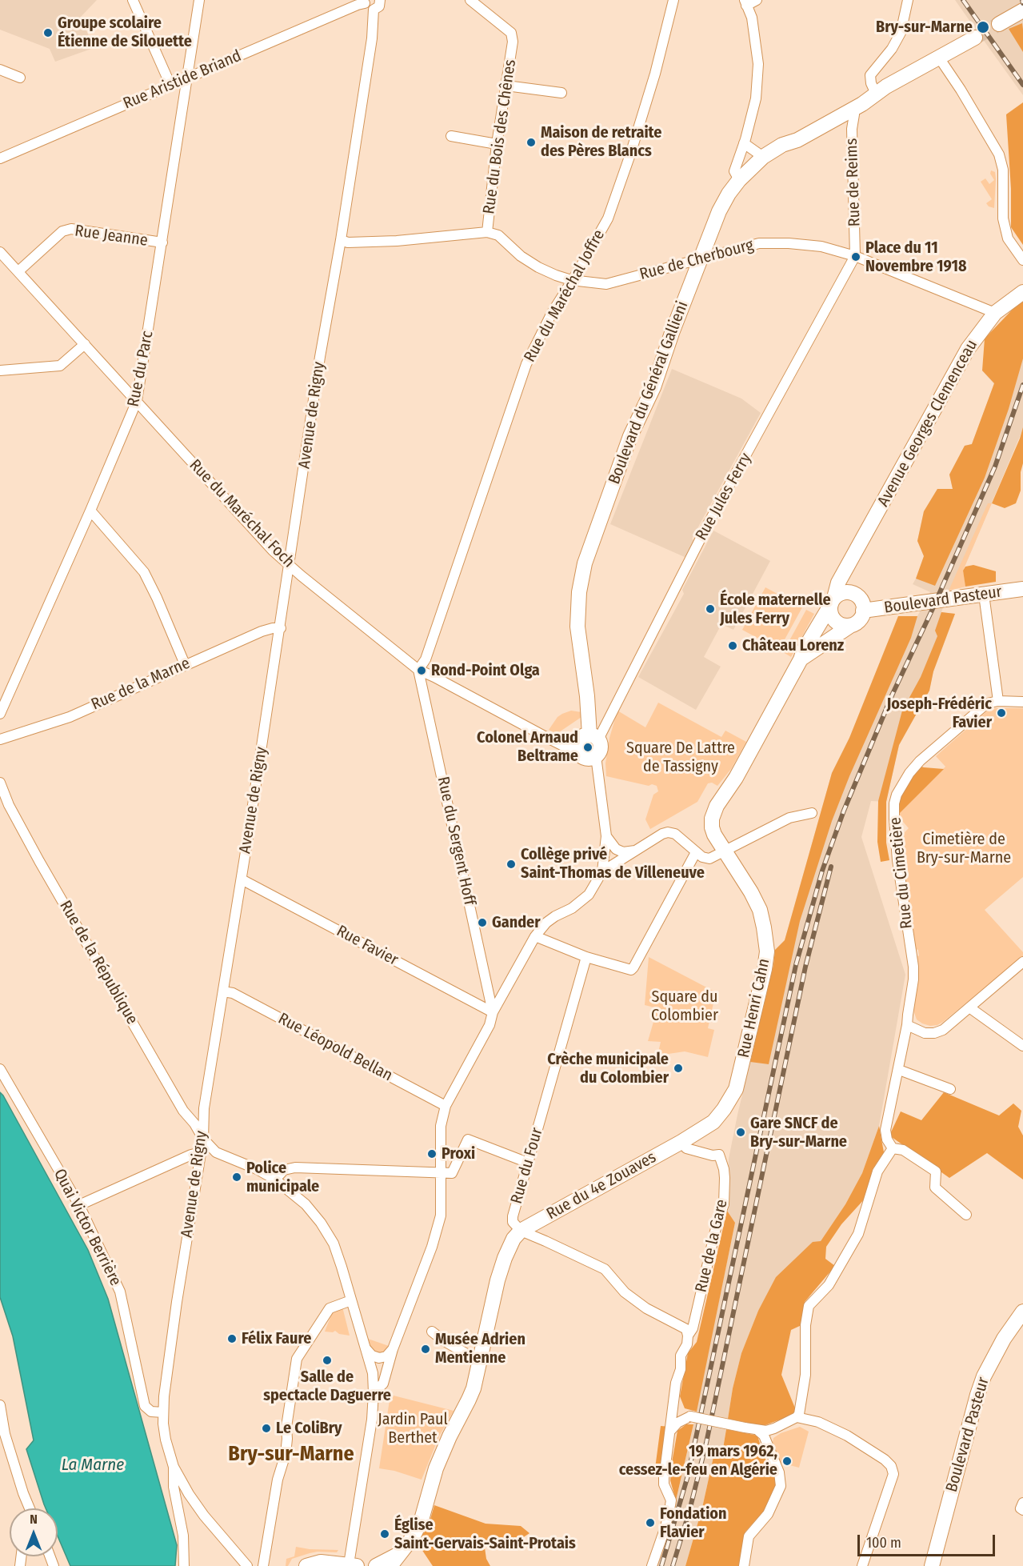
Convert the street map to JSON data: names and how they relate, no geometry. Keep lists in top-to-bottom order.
{
  "streets": {
    "main road": [
      "Boulevard du Général Gallieni",
      "Avenue Georges Clemenceau",
      "Boulevard Pasteur",
      "Rue Henri Cahn",
      "Rue du 4e Zouaves"
    ],
    "street": [
      "Rue Aristide Briand",
      "Rue du Bois des Chênes",
      "Rue de Reims",
      "Rue Jeanne",
      "Rue de Cherbourg",
      "Rue du Maréchal Joffre",
      "Rue du Parc",
      "Avenue de Rigny",
      "Rue Jules Ferry",
      "Rue du Maréchal Foch",
      "Rue de la Marne",
      "Rue du Sergent Hoff",
      "Rue du Cimetière",
      "Rue Favier",
      "Rue de la République",
      "Rue Léopold Bellan",
      "Rue du Four",
      "Quai Victor Berrière",
      "Rue de la Gare"
    ]
  },
  "crossings": [
    ["Rue Aristide Briand", "Rue du Parc"],
    ["Rue du Bois des Chênes", "Rue de Cherbourg"],
    ["Rue du Bois des Chênes", "Avenue de Rigny"],
    ["Rue de Reims", "Rue de Cherbourg"],
    ["Rue de Reims", "Boulevard du Général Gallieni"],
    ["Rue de Reims", "Rue Jules Ferry"],
    ["Rue Jeanne", "Rue du Parc"],
    ["Rue Jeanne", "Rue du Maréchal Foch"],
    ["Rue de Cherbourg", "Rue du Maréchal Joffre"],
    ["Rue de Cherbourg", "Boulevard du Général Gallieni"],
    ["Rue de Cherbourg", "Avenue Georges Clemenceau"],
    ["Rue de Cherbourg", "Rue Jules Ferry"],
    ["Rue du Maréchal Joffre", "Rue du Maréchal Foch"],
    ["Rue du Maréchal Joffre", "Rue du Sergent Hoff"],
    ["Rue du Parc", "Rue du Maréchal Foch"],
    ["Boulevard du Général Gallieni", "Rue Jules Ferry"],
    ["Boulevard du Général Gallieni", "Rue du Maréchal Foch"],
    ["Avenue de Rigny", "Rue du Maréchal Foch"],
    ["Avenue de Rigny", "Rue de la Marne"],
    ["Avenue de Rigny", "Rue Favier"],
    ["Avenue de Rigny", "Rue de la République"],
    ["Avenue de Rigny", "Rue Léopold Bellan"],
    ["Avenue de Rigny", "Quai Victor Berrière"],
    ["Avenue Georges Clemenceau", "Boulevard Pasteur"],
    ["Avenue Georges Clemenceau", "Rue Henri Cahn"],
    ["Rue Jules Ferry", "Rue du Maréchal Foch"],
    ["Rue du Maréchal Foch", "Rue du Sergent Hoff"],
    ["Rue du Sergent Hoff", "Rue Favier"],
    ["Rue Henri Cahn", "Rue du 4e Zouaves"],
    ["Rue Henri Cahn", "Rue de la Gare"],
    ["Rue du Four", "Rue du 4e Zouaves"],
    ["Rue du 4e Zouaves", "Rue de la Gare"]
  ],
  "districts": ["Bry-sur-Marne"],
  "water": ["La Marne"],
  "parks": [
    "Square De Lattre de Tassigny",
    "Cimetière de Bry-sur-Marne",
    "Square du Colombier",
    "Jardin Paul Berthet"
  ],
  "places": [
    "Bry-sur-Marne",
    "Groupe scolaire Étienne de Silouette",
    "Maison de retraite des Pères Blancs",
    "Place du 11 Novembre 1918",
    "École maternelle Jules Ferry",
    "Château Lorenz",
    "Rond-Point Olga",
    "Joseph-Frédéric Favier",
    "Colonel Arnaud Beltrame",
    "Collège privé Saint-Thomas de Villeneuve",
    "Gander",
    "Crèche municipale du Colombier",
    "Gare SNCF de Bry-sur-Marne",
    "Proxi",
    "Police municipale",
    "Félix Faure",
    "Musée Adrien Mentienne",
    "Salle de spectacle Daguerre",
    "Le ColiBry",
    "19 mars 1962, cessez-le-feu en Algérie",
    "Fondation Flavier",
    "Église Saint-Gervais-Saint-Protais"
  ],
  "scale_bar": "100 m",
  "north": "top"
}
